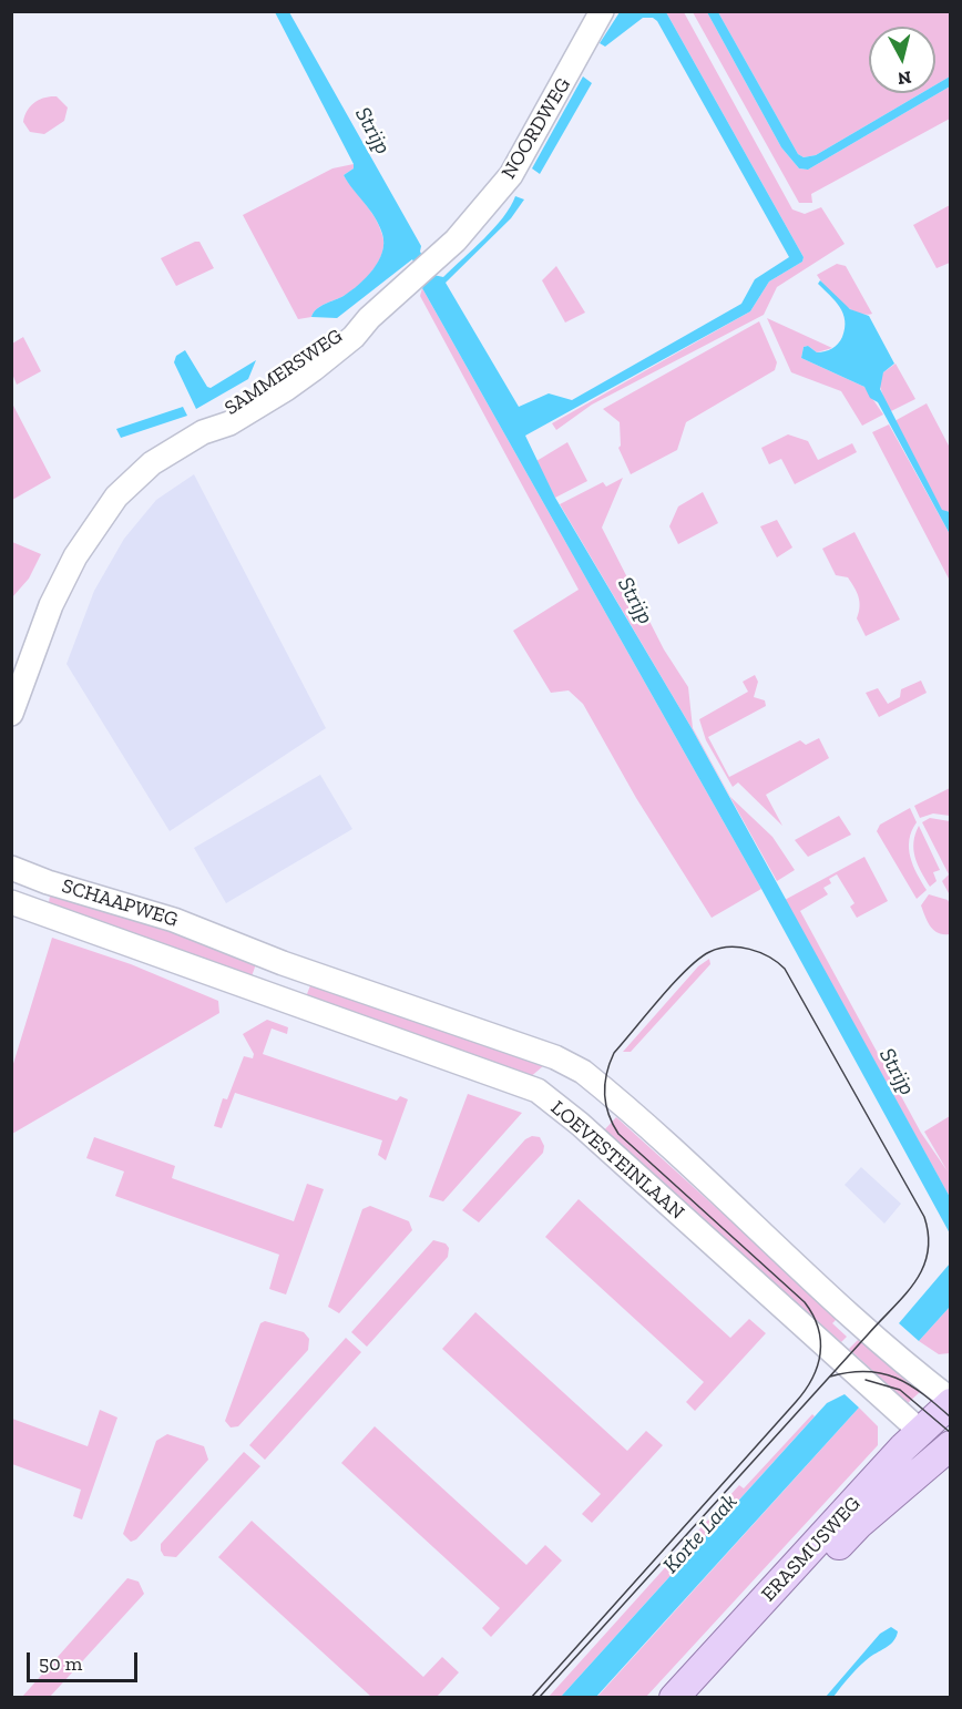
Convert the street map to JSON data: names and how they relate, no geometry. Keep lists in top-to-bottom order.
{
  "streets": {
    "main road": ["LOEVESTEINLAAN", "ERASMUSWEG"],
    "street": ["NOORDWEG", "SAMMERSWEG", "SCHAAPWEG"]
  },
  "crossings": [
    ["NOORDWEG", "SAMMERSWEG"],
    ["SCHAAPWEG", "LOEVESTEINLAAN"],
    ["SCHAAPWEG", "ERASMUSWEG"],
    ["LOEVESTEINLAAN", "ERASMUSWEG"]
  ],
  "water": ["Strijp", "Korte Laak"],
  "scale_bar": "50 m",
  "north": "bottom"
}
